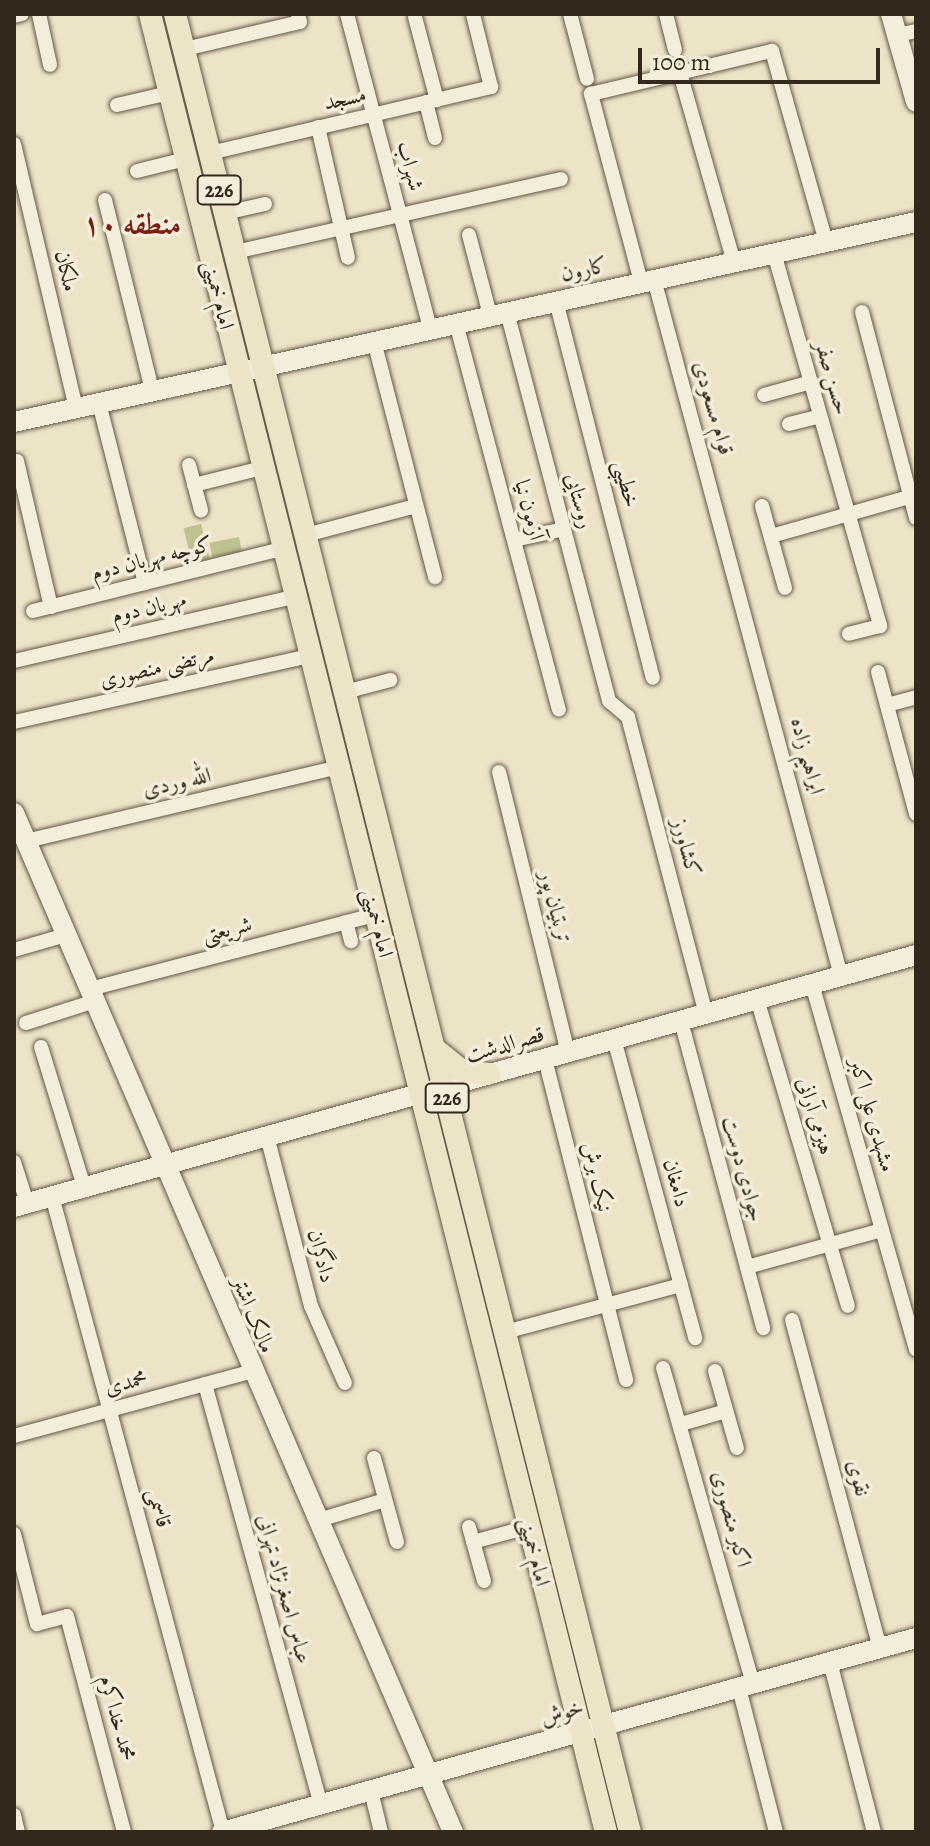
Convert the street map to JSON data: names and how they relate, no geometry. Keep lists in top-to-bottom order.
{
  "streets": {
    "main road": [
      "226",
      "کارون",
      "امام خمینی",
      "قصرالدشت",
      "مالک اشتر",
      "خوش"
    ],
    "street": [
      "مسجد",
      "شهراب",
      "ملکان",
      "حسن صفر",
      "قوام مسعودی",
      "خطیبی",
      "روستایی",
      "آزمون نیا",
      "کوچه مهربان دوم",
      "مهربان دوم",
      "مرتضی منصوری",
      "ابراهیم زاده",
      "الله وردی",
      "کشاورز",
      "تربتیان پور",
      "شریعتی",
      "مشهدی علی اکبر",
      "هیزمی آرانی",
      "جوادی دوست",
      "نیک برش",
      "دامغان",
      "دادگران",
      "محمدی",
      "نقوی",
      "قاسمی",
      "اکبر منصوری",
      "عباس اصغرنژاد تهرانی",
      "محمد خداکرم"
    ]
  },
  "crossings": [
    ["مسجد", "شهراب"],
    ["مسجد", "امام خمینی"],
    ["شهراب", "کارون"],
    ["کارون", "امام خمینی"],
    ["کارون", "حسن صفر"],
    ["کارون", "قوام مسعودی"],
    ["کارون", "خطیبی"],
    ["کارون", "روستایی"],
    ["کارون", "آزمون نیا"],
    ["امام خمینی", "کوچه مهربان دوم"],
    ["امام خمینی", "مهربان دوم"],
    ["امام خمینی", "مرتضی منصوری"],
    ["امام خمینی", "الله وردی"],
    ["امام خمینی", "شریعتی"],
    ["امام خمینی", "قصرالدشت"],
    ["امام خمینی", "خوش"],
    ["قوام مسعودی", "ابراهیم زاده"],
    ["روستایی", "کشاورز"],
    ["ابراهیم زاده", "قصرالدشت"],
    ["الله وردی", "مالک اشتر"],
    ["کشاورز", "قصرالدشت"],
    ["تربتیان پور", "قصرالدشت"],
    ["شریعتی", "مالک اشتر"],
    ["قصرالدشت", "مشهدی علی اکبر"],
    ["قصرالدشت", "هیزمی آرانی"],
    ["قصرالدشت", "جوادی دوست"],
    ["قصرالدشت", "نیک برش"],
    ["قصرالدشت", "دامغان"],
    ["قصرالدشت", "دادگران"],
    ["قصرالدشت", "مالک اشتر"],
    ["قصرالدشت", "قاسمی"],
    ["مالک اشتر", "محمدی"],
    ["مالک اشتر", "خوش"],
    ["محمدی", "قاسمی"],
    ["محمدی", "عباس اصغرنژاد تهرانی"],
    ["نقوی", "خوش"],
    ["قاسمی", "خوش"],
    ["اکبر منصوری", "خوش"],
    ["عباس اصغرنژاد تهرانی", "خوش"]
  ],
  "districts": ["منطقه ۱۰"],
  "scale_bar": "100 m"
}
